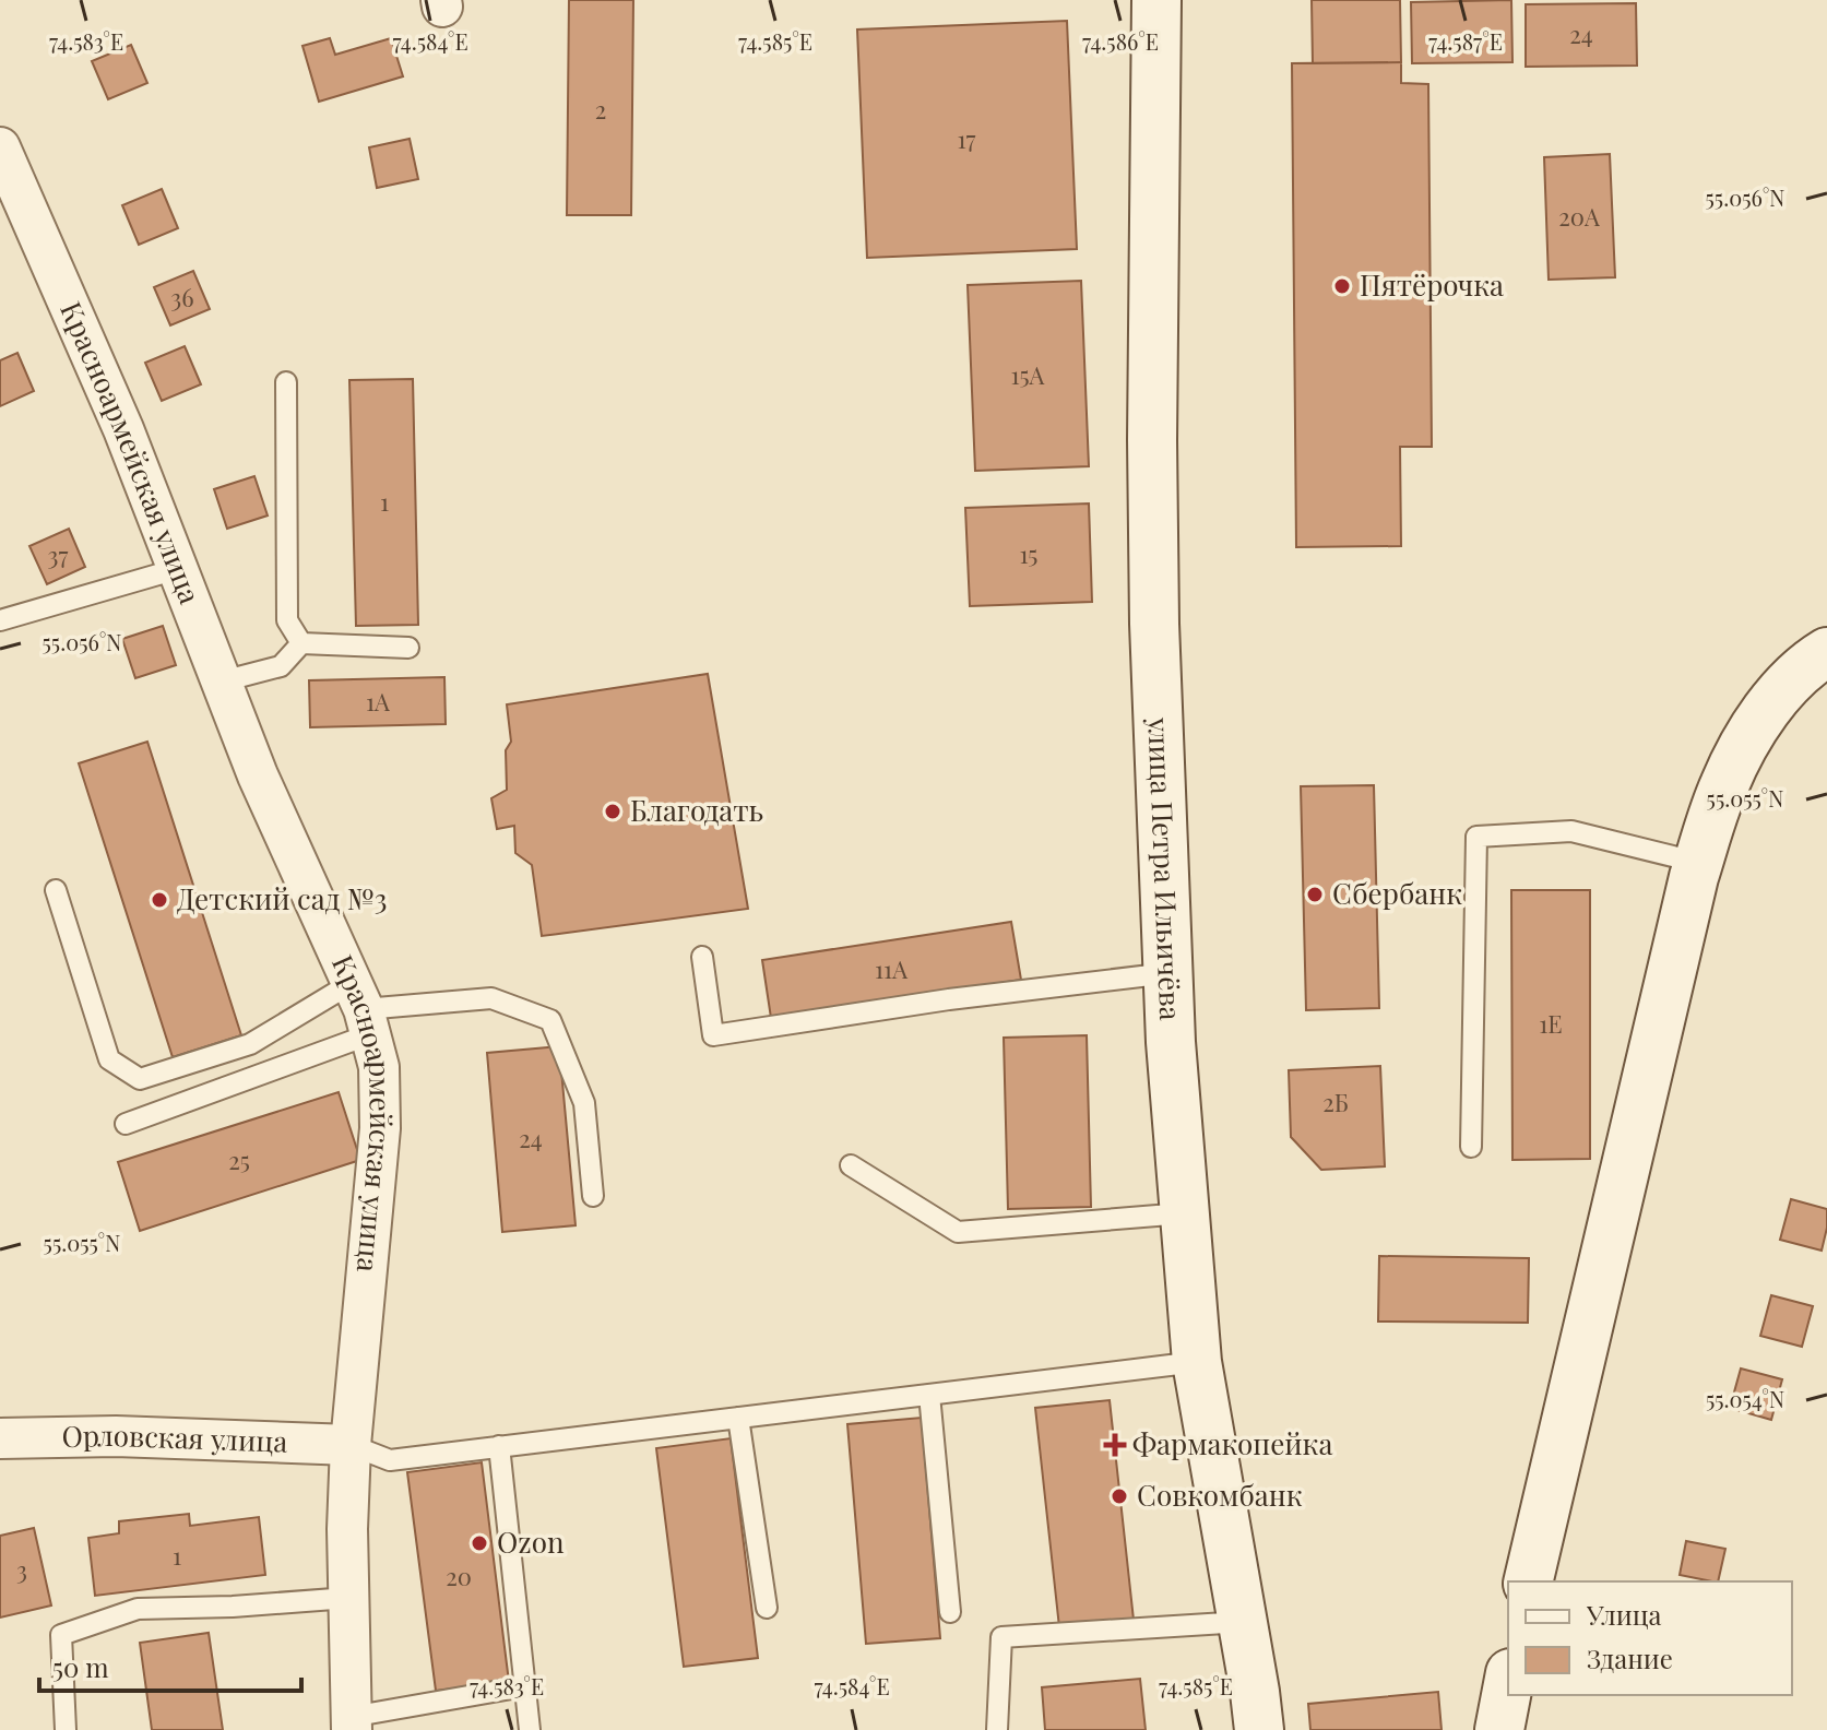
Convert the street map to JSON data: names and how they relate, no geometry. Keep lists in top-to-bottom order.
{
  "streets": {
    "main road": ["улица Петра Ильичёва"],
    "street": ["Красноармейская улица", "Орловская улица"]
  },
  "crossings": [
    ["Красноармейская улица", "Орловская улица"]
  ],
  "places": {
    "other": [
      "Пятёрочка",
      "Благодать",
      "Сбербанк",
      "Детский сад №3",
      "Совкомбанк",
      "Ozon"
    ],
    "health": ["Фармакопейка"]
  },
  "house_numbers": [
    "24",
    "2",
    "17",
    "20А",
    "36",
    "15А",
    "1",
    "15",
    "37",
    "1А",
    "11А",
    "1Е",
    "2Б",
    "24",
    "25",
    "1",
    "3",
    "20"
  ],
  "legend": ["Улица", "Здание"],
  "scale_bar": "50 m",
  "coordinates": [
    "74.583°E",
    "74.584°E",
    "74.585°E",
    "74.586°E",
    "74.587°E",
    "55.056°N",
    "55.055°N",
    "55.054°N"
  ]
}
